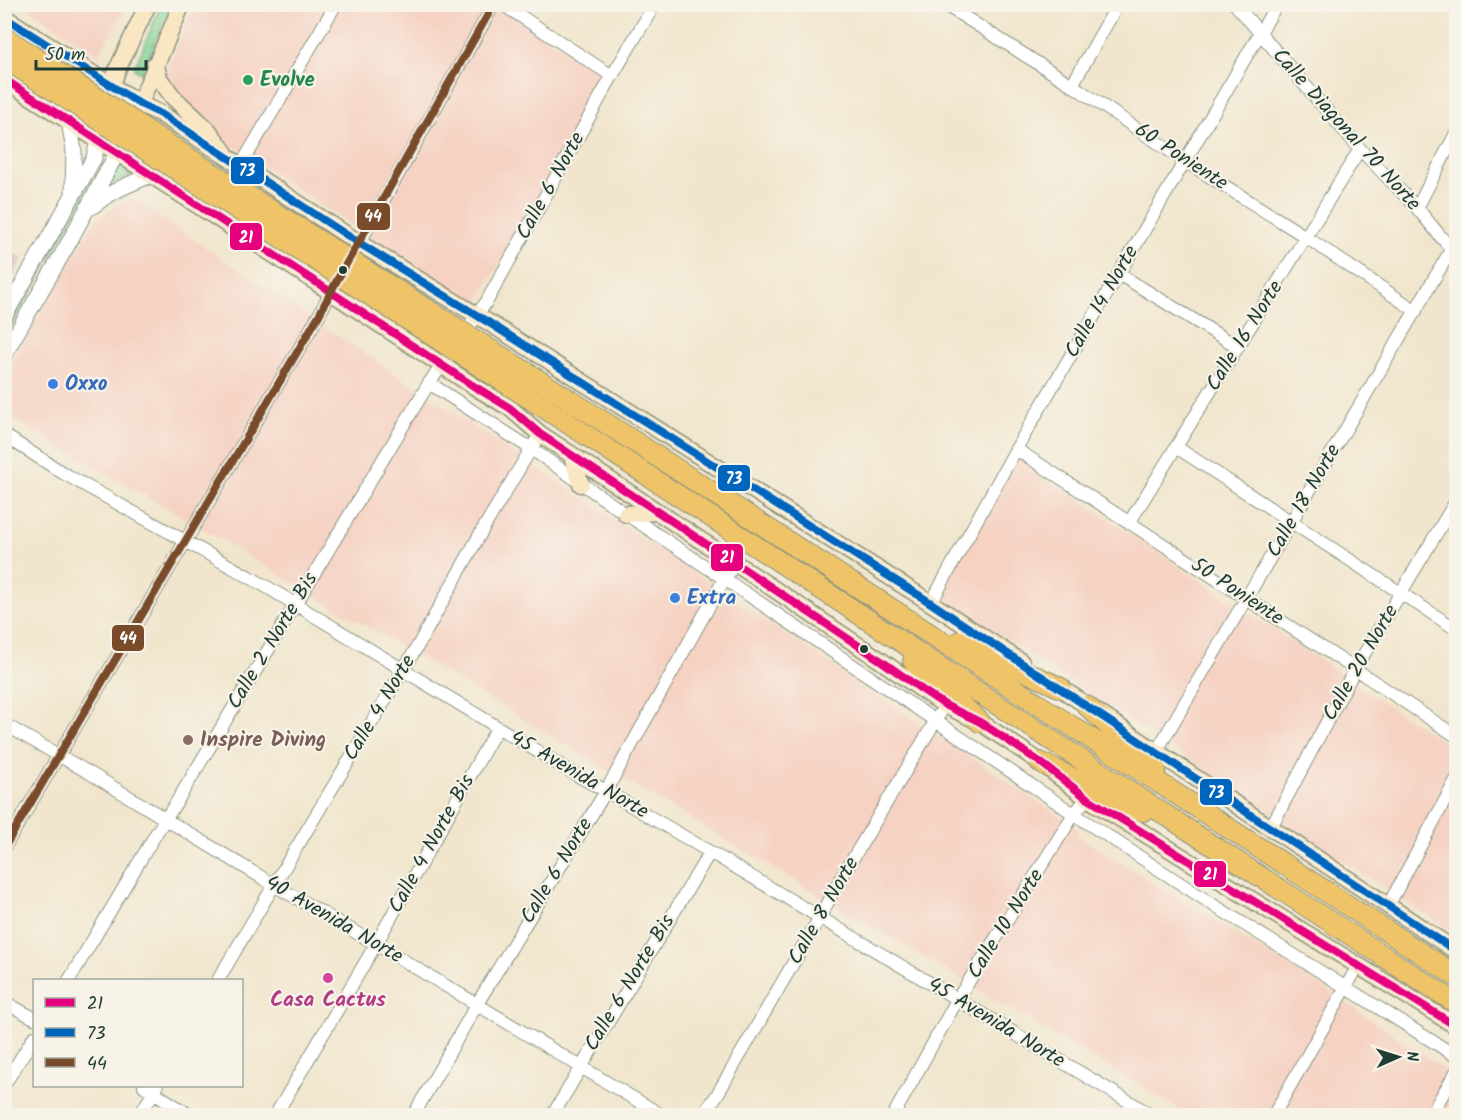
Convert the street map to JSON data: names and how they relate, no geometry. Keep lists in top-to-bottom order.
{
  "streets": {
    "street": [
      "Calle Diagonal 70 Norte",
      "60 Poniente",
      "Calle 6 Norte",
      "Calle 14 Norte",
      "Calle 16 Norte",
      "Calle 18 Norte",
      "50 Poniente",
      "Calle 2 Norte Bis",
      "Calle 20 Norte",
      "Calle 4 Norte",
      "45 Avenida Norte",
      "Calle 4 Norte Bis",
      "Calle 8 Norte",
      "40 Avenida Norte",
      "Calle 10 Norte",
      "Calle 6 Norte Bis"
    ]
  },
  "crossings": [
    ["Calle Diagonal 70 Norte", "Calle 14 Norte"],
    ["Calle Diagonal 70 Norte", "Calle 16 Norte"],
    ["Calle Diagonal 70 Norte", "Calle 18 Norte"],
    ["60 Poniente", "Calle 14 Norte"],
    ["60 Poniente", "Calle 16 Norte"],
    ["60 Poniente", "Calle 18 Norte"],
    ["Calle 6 Norte", "Calle 2 Norte Bis"],
    ["Calle 6 Norte", "45 Avenida Norte"],
    ["Calle 6 Norte", "40 Avenida Norte"],
    ["Calle 14 Norte", "50 Poniente"],
    ["Calle 16 Norte", "50 Poniente"],
    ["Calle 18 Norte", "50 Poniente"],
    ["50 Poniente", "Calle 20 Norte"],
    ["Calle 2 Norte Bis", "45 Avenida Norte"],
    ["Calle 2 Norte Bis", "40 Avenida Norte"],
    ["Calle 4 Norte", "45 Avenida Norte"],
    ["Calle 4 Norte", "40 Avenida Norte"],
    ["45 Avenida Norte", "Calle 4 Norte Bis"],
    ["45 Avenida Norte", "Calle 8 Norte"],
    ["45 Avenida Norte", "Calle 10 Norte"],
    ["45 Avenida Norte", "Calle 6 Norte Bis"],
    ["Calle 4 Norte Bis", "40 Avenida Norte"],
    ["40 Avenida Norte", "Calle 6 Norte Bis"]
  ],
  "places": [
    "Evolve",
    "Oxxo",
    "Extra",
    "Inspire Diving",
    "Casa Cactus"
  ],
  "lines": ["transit line 44", "transit line 73", "transit line 21"],
  "legend": ["21", "73", "44"],
  "scale_bar": "50 m",
  "north": "right"
}
